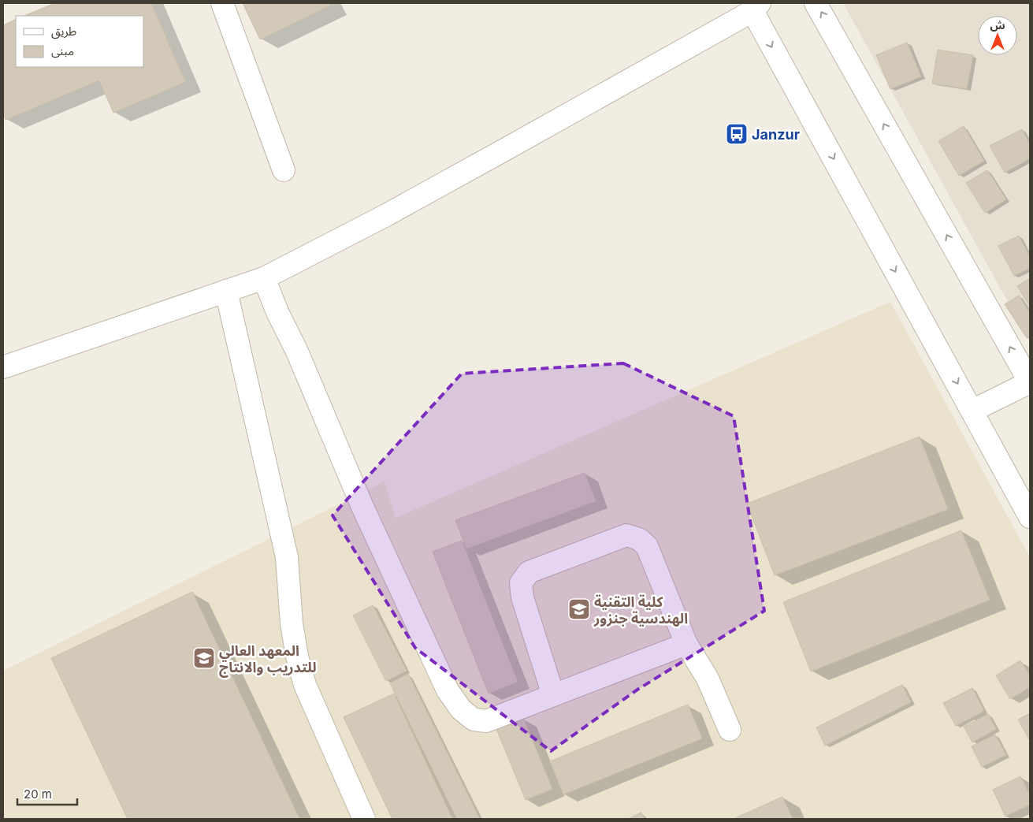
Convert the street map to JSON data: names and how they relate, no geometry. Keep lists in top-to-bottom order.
{
  "places": {
    "bus stop": ["Janzur"],
    "school or university": ["كلية التقنية الهندسية جنزور", "المعهد العالي للتدريب والانتاج"]
  },
  "legend": ["طريق", "مبنى"],
  "scale_bar": "20 m",
  "north": "top"
}
